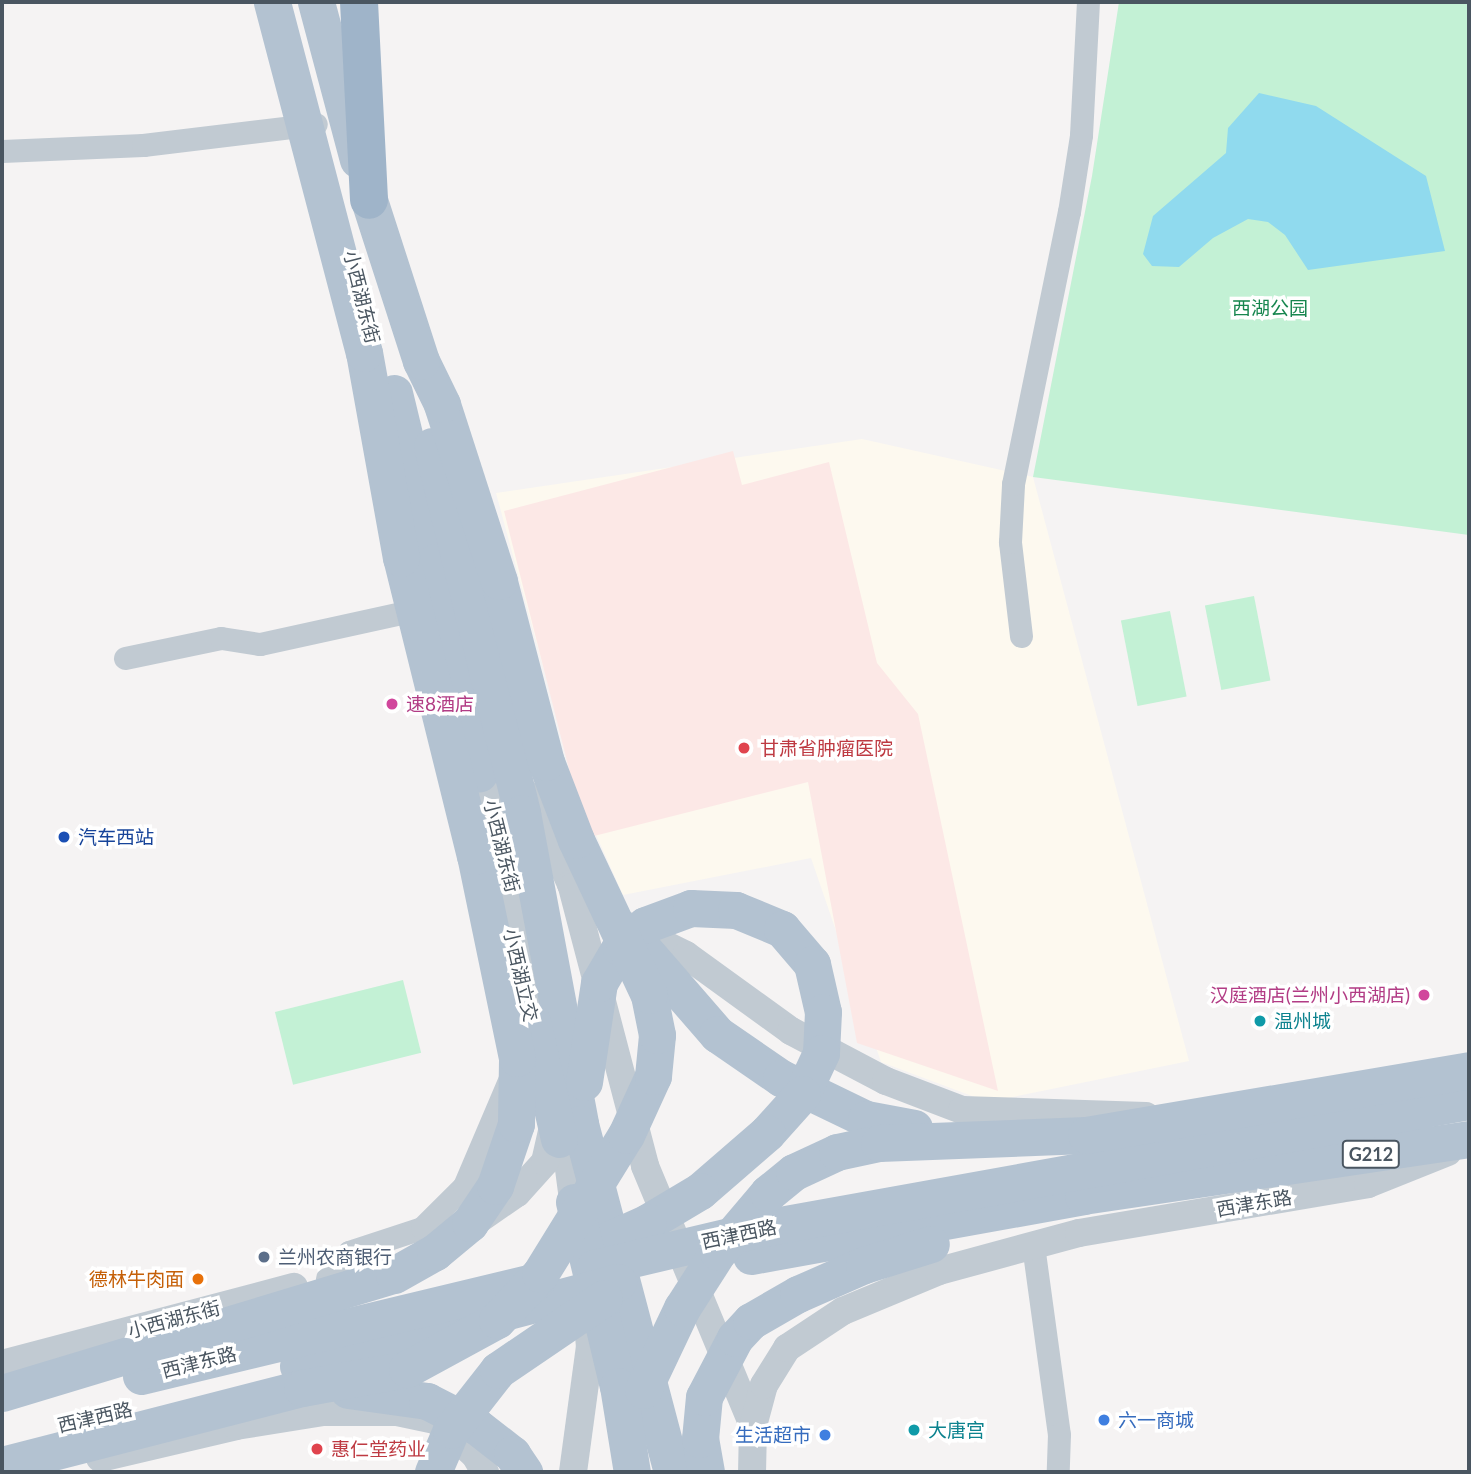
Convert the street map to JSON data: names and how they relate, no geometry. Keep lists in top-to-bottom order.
{
  "streets": {
    "main road": [
      "小西湖立交",
      "G212",
      "西津东路",
      "西津西路"
    ],
    "street": ["小西湖东街"]
  },
  "crossings": [
    ["小西湖东街", "西津东路"],
    ["小西湖东街", "西津西路"],
    ["西津东路", "西津西路"]
  ],
  "parks": ["西湖公园"],
  "places": [
    "速8酒店",
    "甘肃省肿瘤医院",
    "汽车西站",
    "汉庭酒店(兰州小西湖店)",
    "温州城",
    "兰州农商银行",
    "德林牛肉面",
    "六一商城",
    "大唐宫",
    "生活超市",
    "惠仁堂药业"
  ]
}
